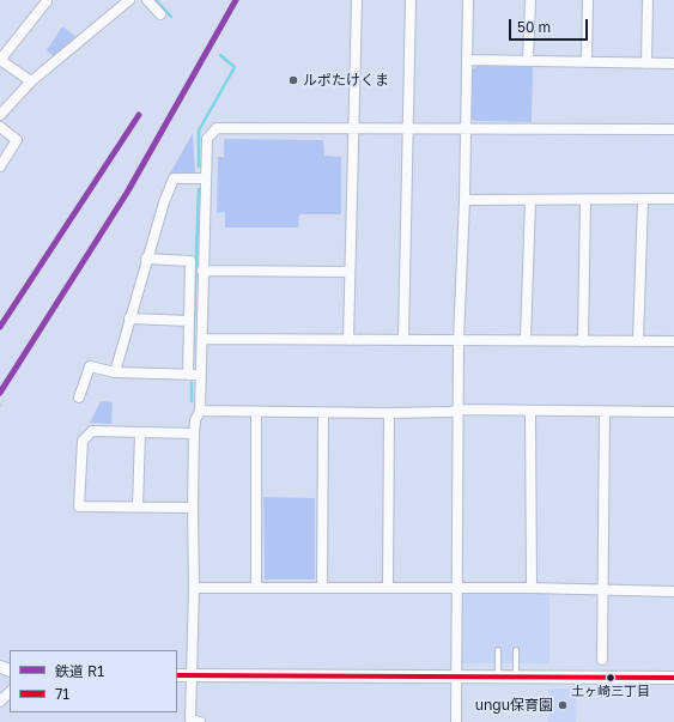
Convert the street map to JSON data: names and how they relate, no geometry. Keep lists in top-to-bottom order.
{
  "places": ["ルポたけくま", "土ヶ崎三丁目", "ungu保育園"],
  "lines": ["rail line R1", "transit line 71"],
  "legend": ["鉄道 R1", "71"],
  "scale_bar": "50 m"
}
